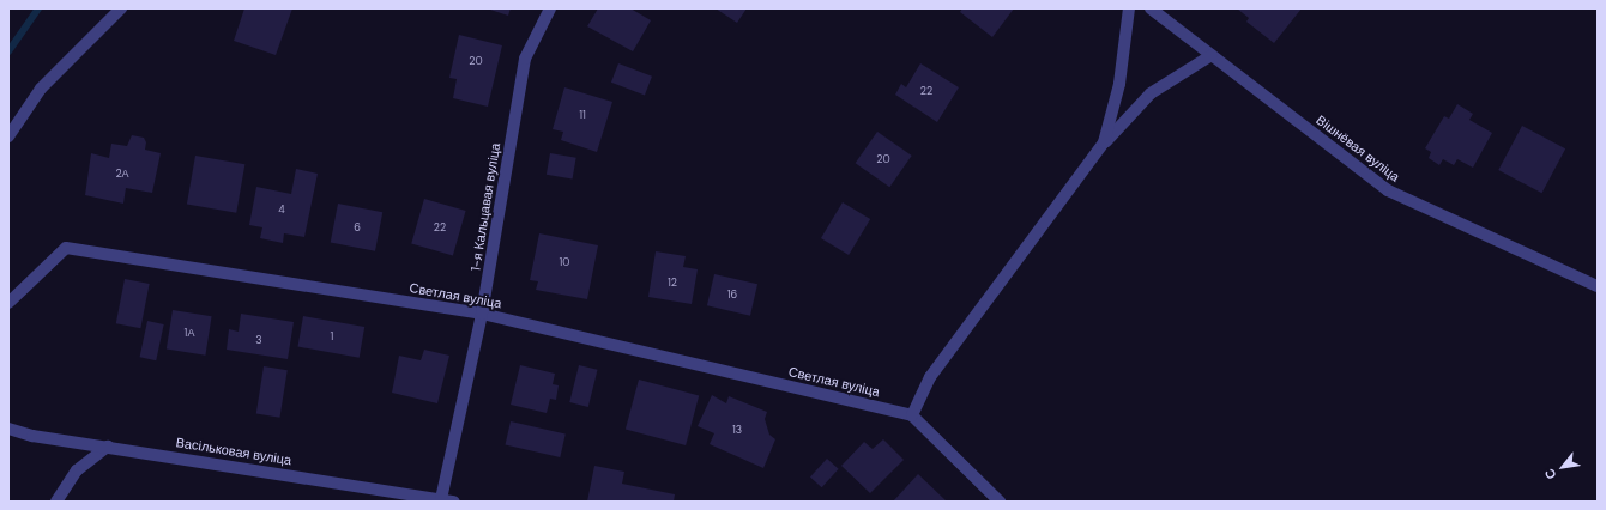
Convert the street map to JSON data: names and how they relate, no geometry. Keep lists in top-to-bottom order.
{
  "streets": {
    "street": [
      "Вішнёвая вуліца",
      "1-я Кальцавая вуліца",
      "Светлая вуліца",
      "Васільковая вуліца"
    ]
  },
  "crossings": [
    ["1-я Кальцавая вуліца", "Светлая вуліца"],
    ["1-я Кальцавая вуліца", "Васільковая вуліца"]
  ],
  "house_numbers": [
    "20",
    "22",
    "11",
    "20",
    "2А",
    "4",
    "6",
    "22",
    "10",
    "12",
    "16",
    "1А",
    "1",
    "3",
    "13"
  ],
  "north": "bottom left"
}
